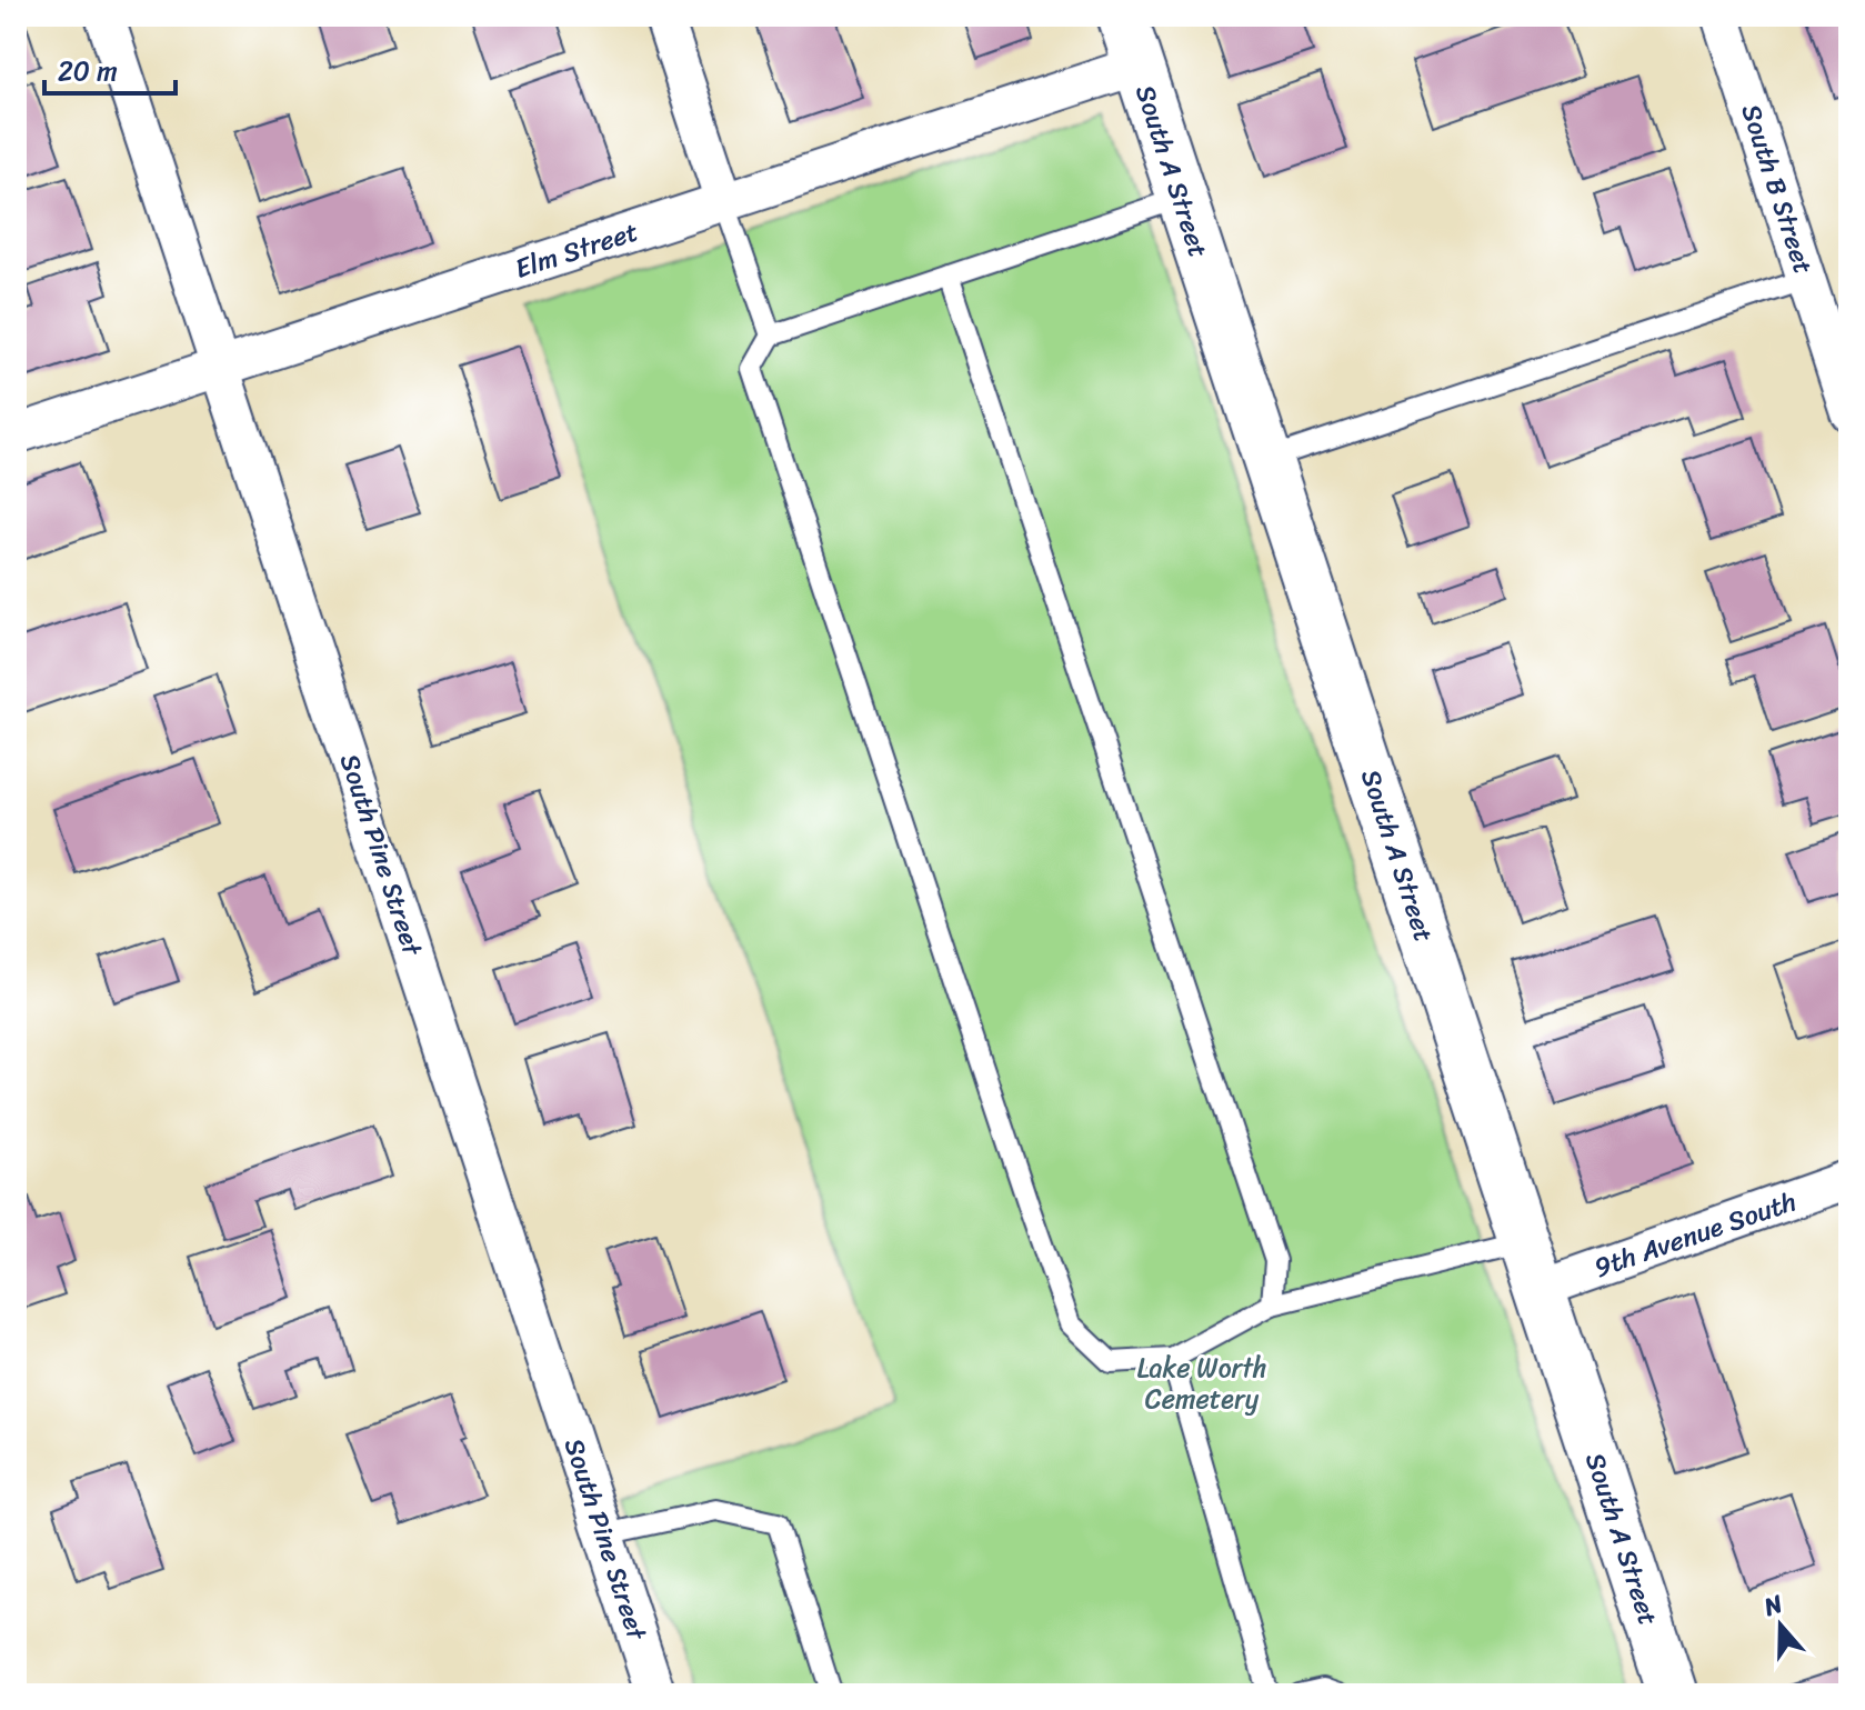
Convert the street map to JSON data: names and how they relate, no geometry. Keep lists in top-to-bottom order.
{
  "streets": {
    "street": [
      "South A Street",
      "South B Street",
      "Elm Street",
      "South Pine Street",
      "9th Avenue South"
    ]
  },
  "crossings": [
    ["South A Street", "Elm Street"],
    ["South A Street", "9th Avenue South"],
    ["Elm Street", "South Pine Street"]
  ],
  "parks": ["Lake Worth Cemetery"],
  "scale_bar": "20 m",
  "north": "top"
}
